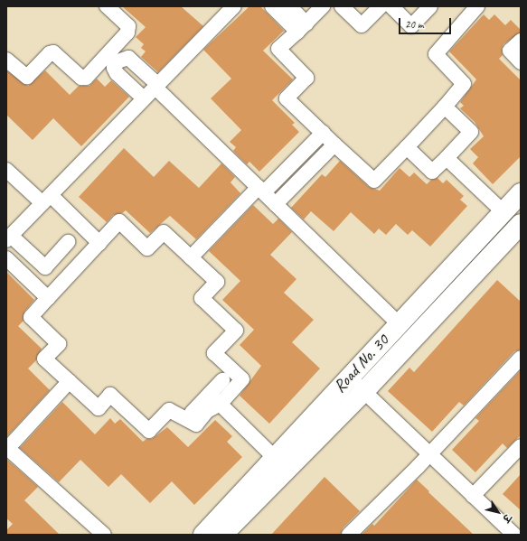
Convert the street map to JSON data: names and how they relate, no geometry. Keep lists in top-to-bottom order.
{
  "streets": {
    "street": ["Road No. 30"]
  },
  "scale_bar": "20 m",
  "north": "bottom right"
}
